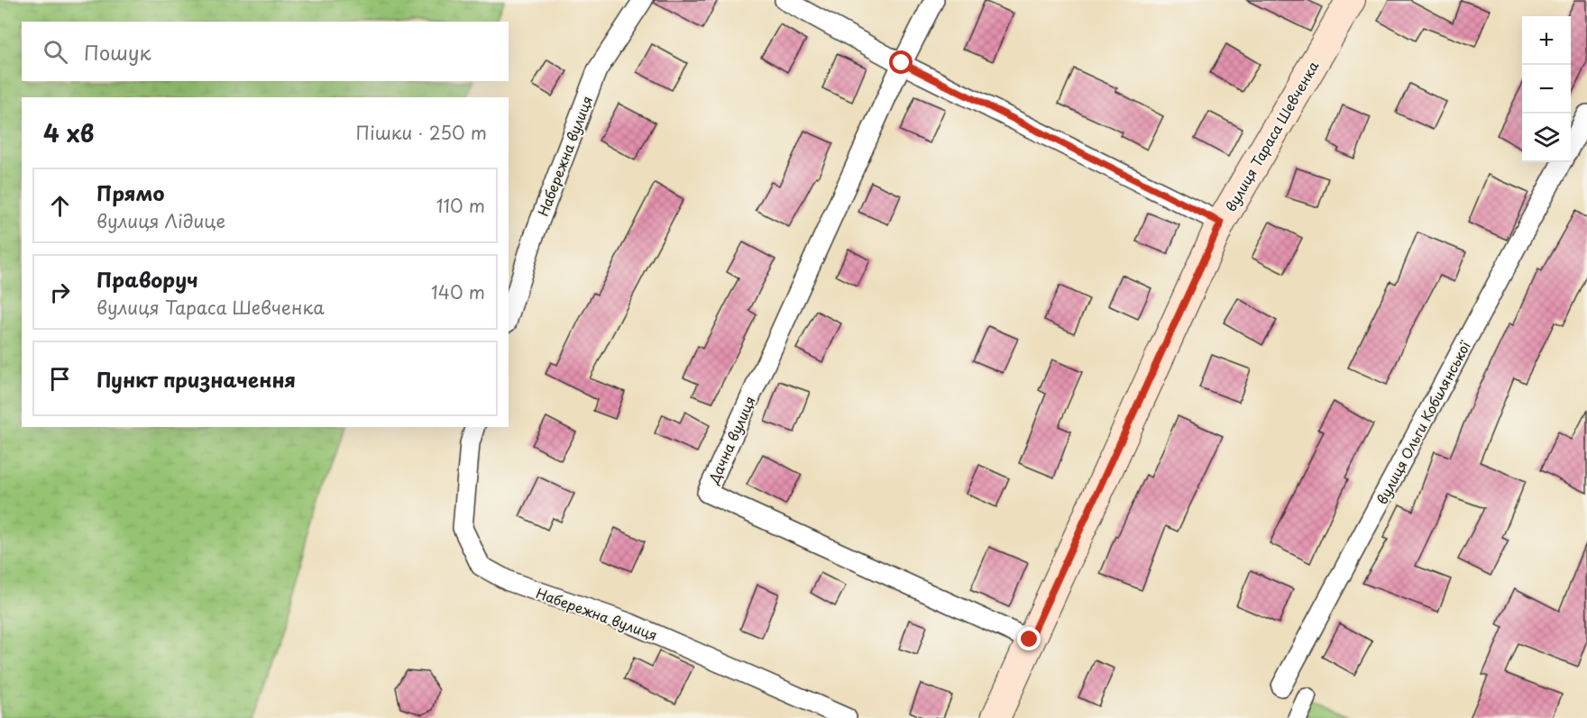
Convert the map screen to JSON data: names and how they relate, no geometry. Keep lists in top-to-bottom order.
{
  "streets": {
    "main road": ["вулиця Тараса Шевченка"],
    "street": ["Набережна вулиця", "вулиця Ольги Кобилянської", "Дачна вулиця"]
  },
  "crossings": [
    ["вулиця Тараса Шевченка", "Дачна вулиця"]
  ],
  "page": {
    "map_buttons": ["+", "−"],
    "search": "Пошук",
    "heading": ["4 хв", "Пішки · 250 m"],
    "list": [
      ["Прямо", "вулиця Лідице", "110 m"],
      ["Праворуч", "вулиця Тараса Шевченка", "140 m"],
      "Пункт призначення"
    ]
  }
}
